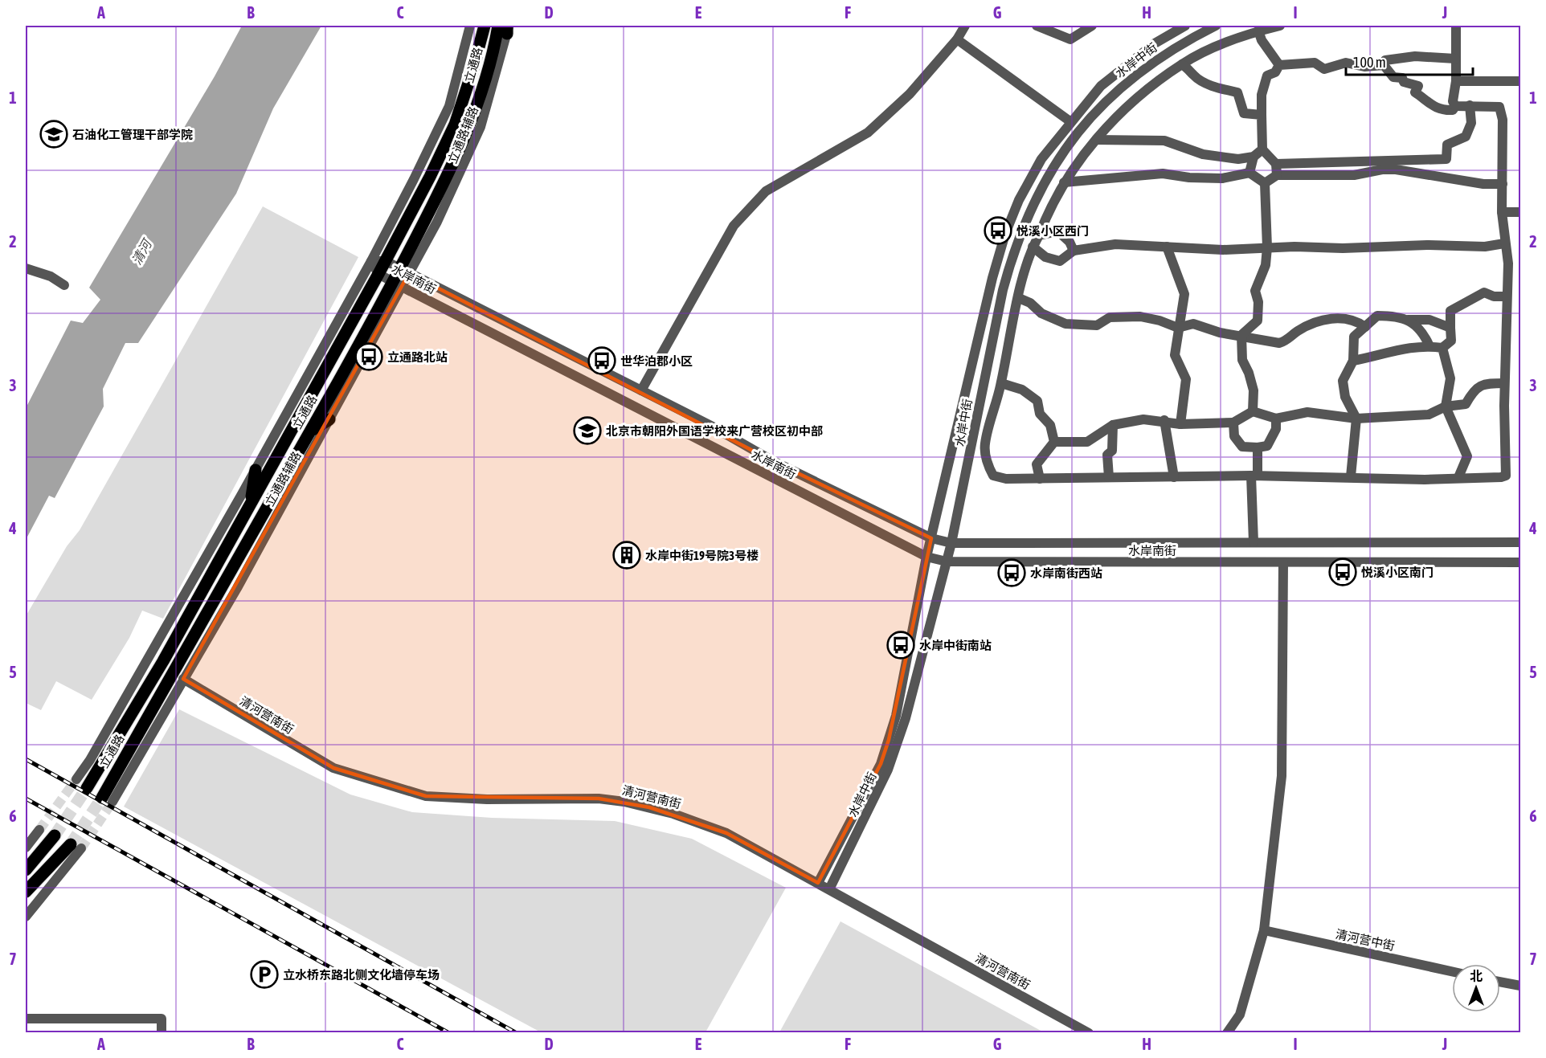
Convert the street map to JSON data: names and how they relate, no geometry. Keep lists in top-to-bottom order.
{
  "streets": {
    "main road": ["立通路"],
    "street": [
      "水岸中街",
      "立通路辅路",
      "水岸南街",
      "清河营南街",
      "清河营中街"
    ]
  },
  "crossings": [
    ["水岸中街", "水岸南街"],
    ["水岸中街", "清河营南街"],
    ["立通路", "立通路辅路"],
    ["立通路", "水岸南街"],
    ["立通路辅路", "水岸南街"],
    ["立通路辅路", "清河营南街"]
  ],
  "water": ["清河"],
  "places": {
    "school or university": ["石油化工管理干部学院", "北京市朝阳外国语学校来广营校区初中部"],
    "bus stop": [
      "悦溪小区西门",
      "立通路北站",
      "世华泊郡小区",
      "悦溪小区南门",
      "水岸南街西站",
      "水岸中街南站"
    ],
    "building": ["水岸中街19号院3号楼"],
    "parking": ["立水桥东路北侧文化墙停车场"]
  },
  "scale_bar": "100 m",
  "north": "top",
  "grid": {
    "columns": [
      "A",
      "B",
      "C",
      "D",
      "E",
      "F",
      "G",
      "H",
      "I",
      "J"
    ],
    "rows": [
      "1",
      "2",
      "3",
      "4",
      "5",
      "6",
      "7"
    ]
  }
}
